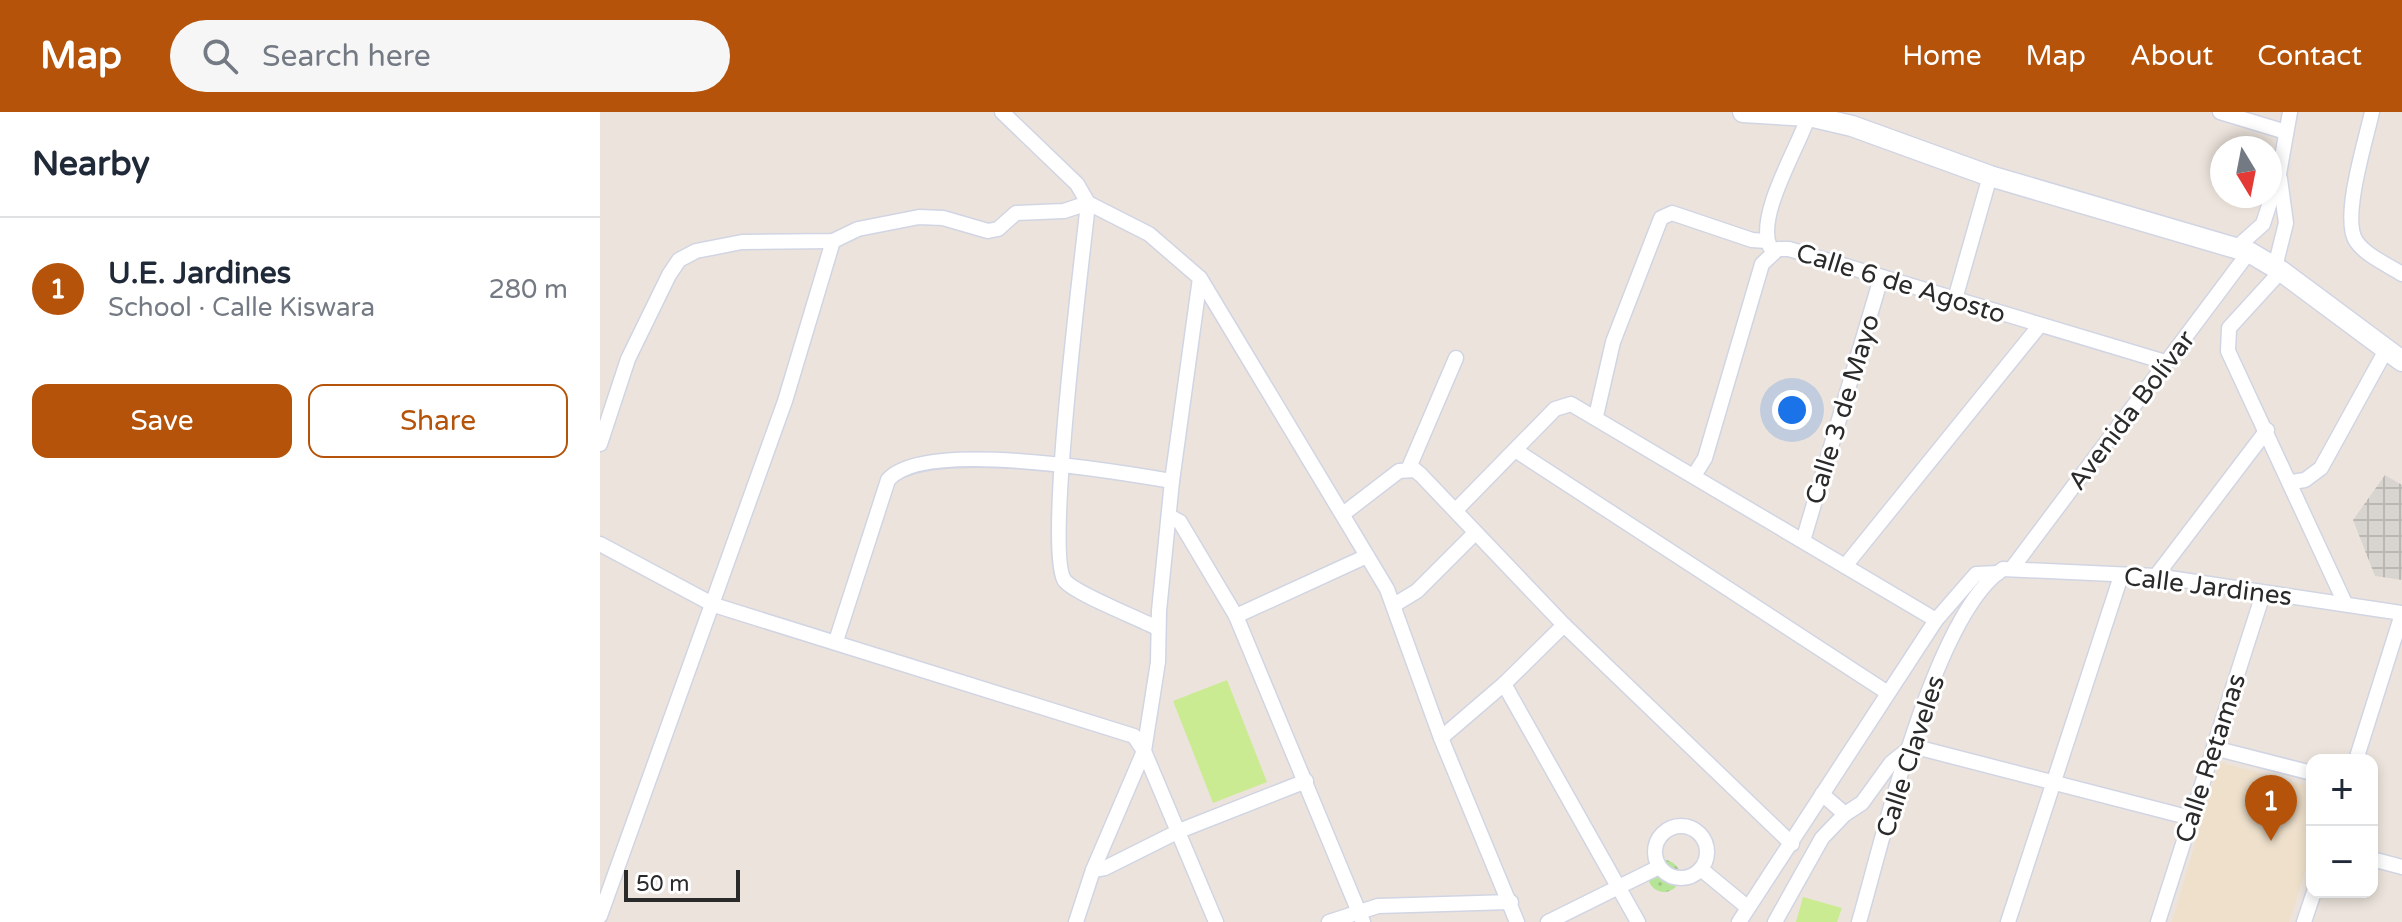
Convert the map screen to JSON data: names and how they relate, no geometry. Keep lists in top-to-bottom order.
{
  "streets": {
    "street": [
      "Calle 6 de Agosto",
      "Calle 3 de Mayo",
      "Avenida Bolívar",
      "Calle Jardines",
      "Calle Claveles",
      "Calle Retamas"
    ]
  },
  "crossings": [
    ["Calle 6 de Agosto", "Calle 3 de Mayo"],
    ["Calle 6 de Agosto", "Avenida Bolívar"],
    ["Avenida Bolívar", "Calle Jardines"],
    ["Avenida Bolívar", "Calle Claveles"],
    ["Calle Jardines", "Calle Claveles"],
    ["Calle Jardines", "Calle Retamas"]
  ],
  "scale_bar": "50 m",
  "north": "bottom",
  "page": {
    "header": "Map",
    "search": "Search here",
    "nav": [
      "Home",
      "Map",
      "About",
      "Contact"
    ],
    "heading": "Nearby",
    "list": [
      {
        "mark": "1",
        "name": "U.E. Jardines",
        "note": "School · Calle Kiswara",
        "value": "280 m"
      }
    ],
    "buttons": ["Save", "Share"],
    "map_buttons": ["+", "−"],
    "pins": "1",
    "scale": "50 m"
  }
}
